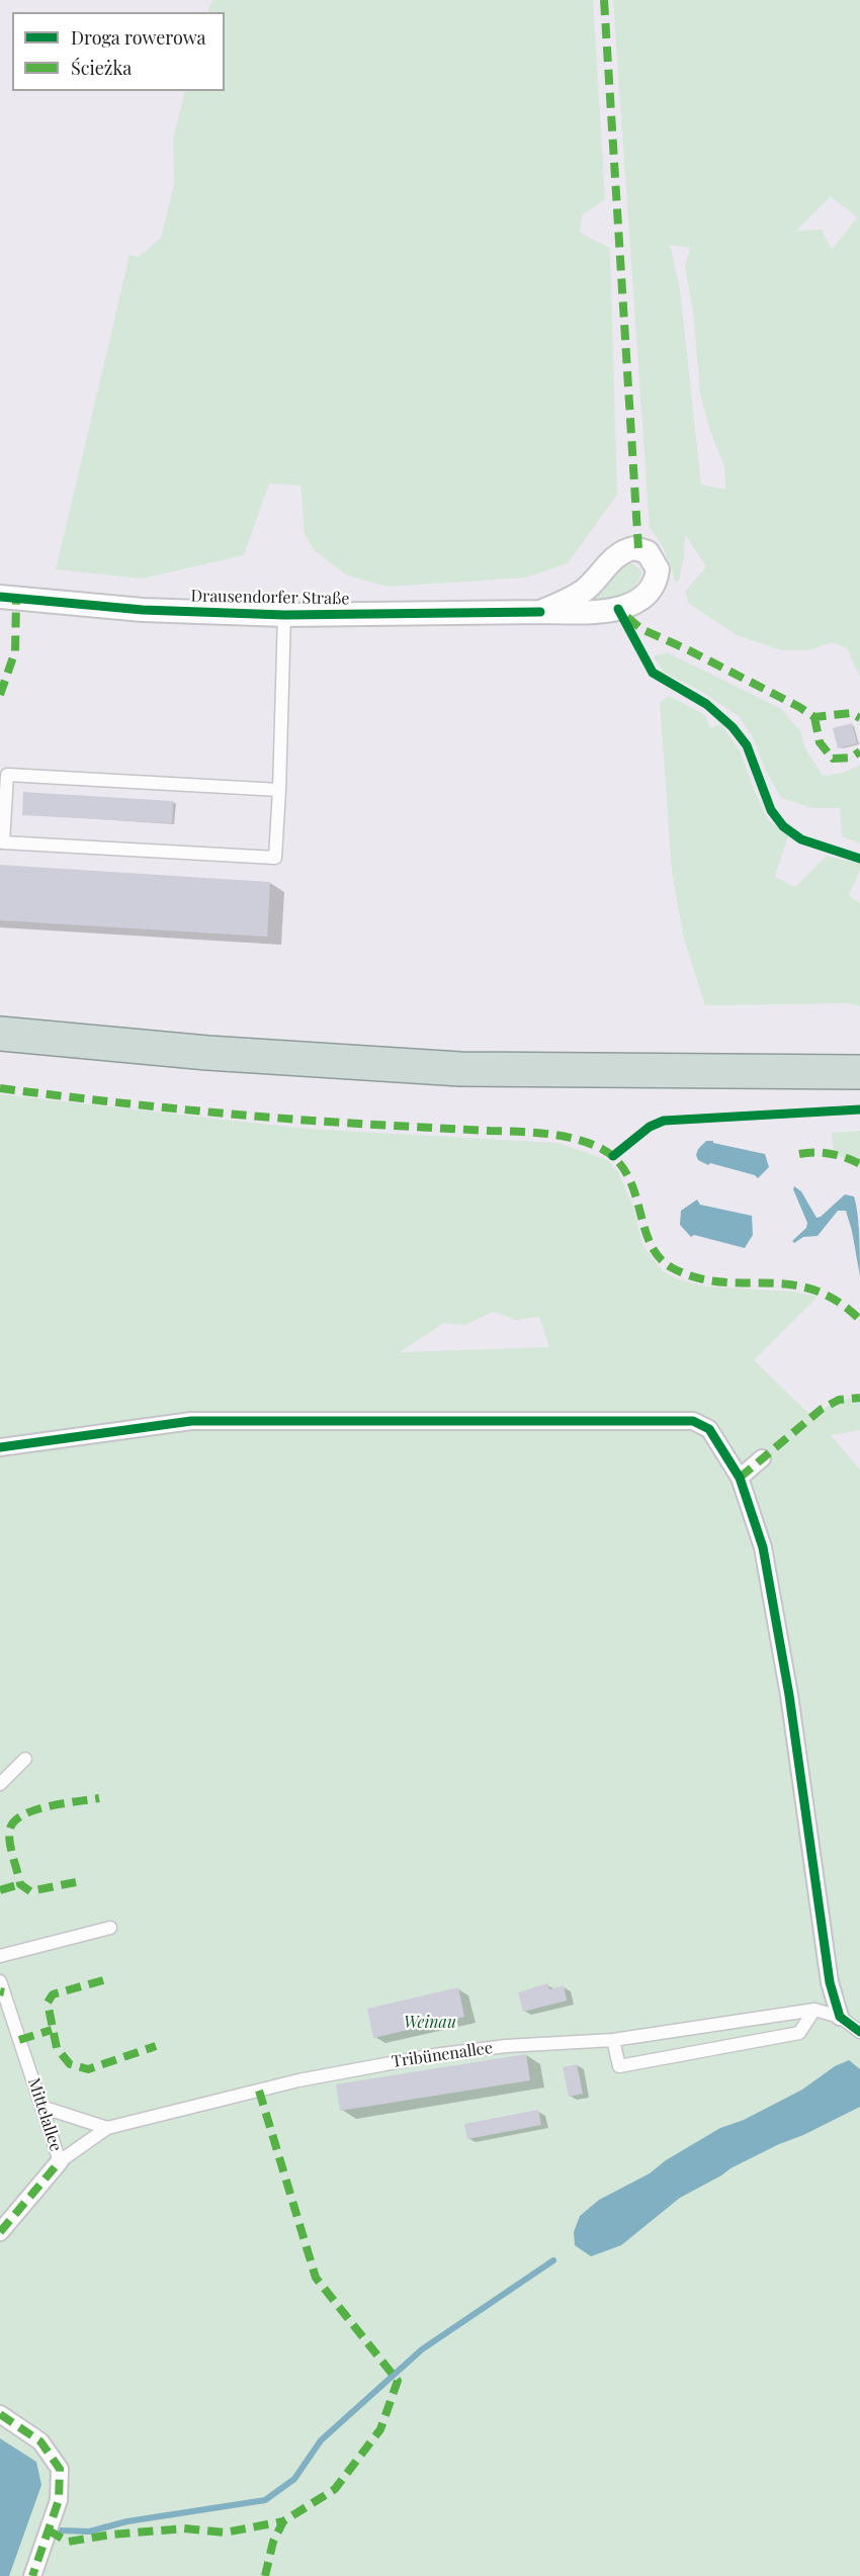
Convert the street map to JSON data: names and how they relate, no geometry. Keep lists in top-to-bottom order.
{
  "streets": {
    "street": ["Drausendorfer Straße", "Mittelallee"],
    "lane": ["Tribünenallee"]
  },
  "crossings": [
    ["Tribünenallee", "Mittelallee"]
  ],
  "parks": ["Weinau"],
  "legend": ["Droga rowerowa", "Ścieżka"]
}
